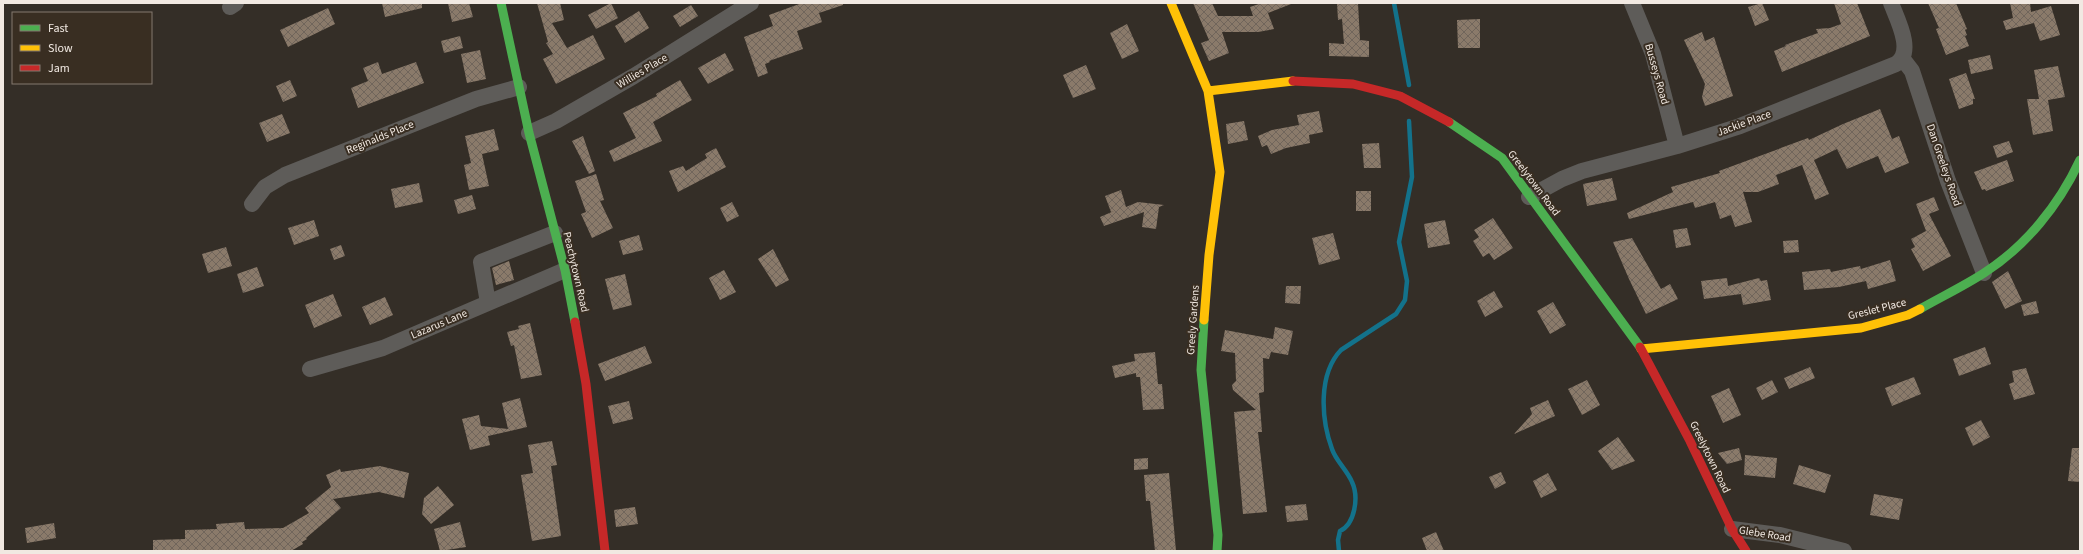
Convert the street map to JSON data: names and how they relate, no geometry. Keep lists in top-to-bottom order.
{
  "streets": {
    "street": [
      "Willies Place",
      "Busseys Road",
      "Jackie Place",
      "Reginalds Place",
      "Dan Greeleys Road",
      "Greelytown Road",
      "Peachytown Road",
      "Greslet Place",
      "Greely Gardens",
      "Lazarus Lane",
      "Glebe Road"
    ]
  },
  "crossings": [
    ["Willies Place", "Peachytown Road"],
    ["Busseys Road", "Jackie Place"],
    ["Jackie Place", "Dan Greeleys Road"],
    ["Jackie Place", "Greelytown Road"],
    ["Reginalds Place", "Peachytown Road"],
    ["Dan Greeleys Road", "Greslet Place"],
    ["Greelytown Road", "Greslet Place"],
    ["Greelytown Road", "Greely Gardens"],
    ["Greelytown Road", "Glebe Road"],
    ["Peachytown Road", "Lazarus Lane"]
  ],
  "legend": ["Fast", "Slow", "Jam"]
}
